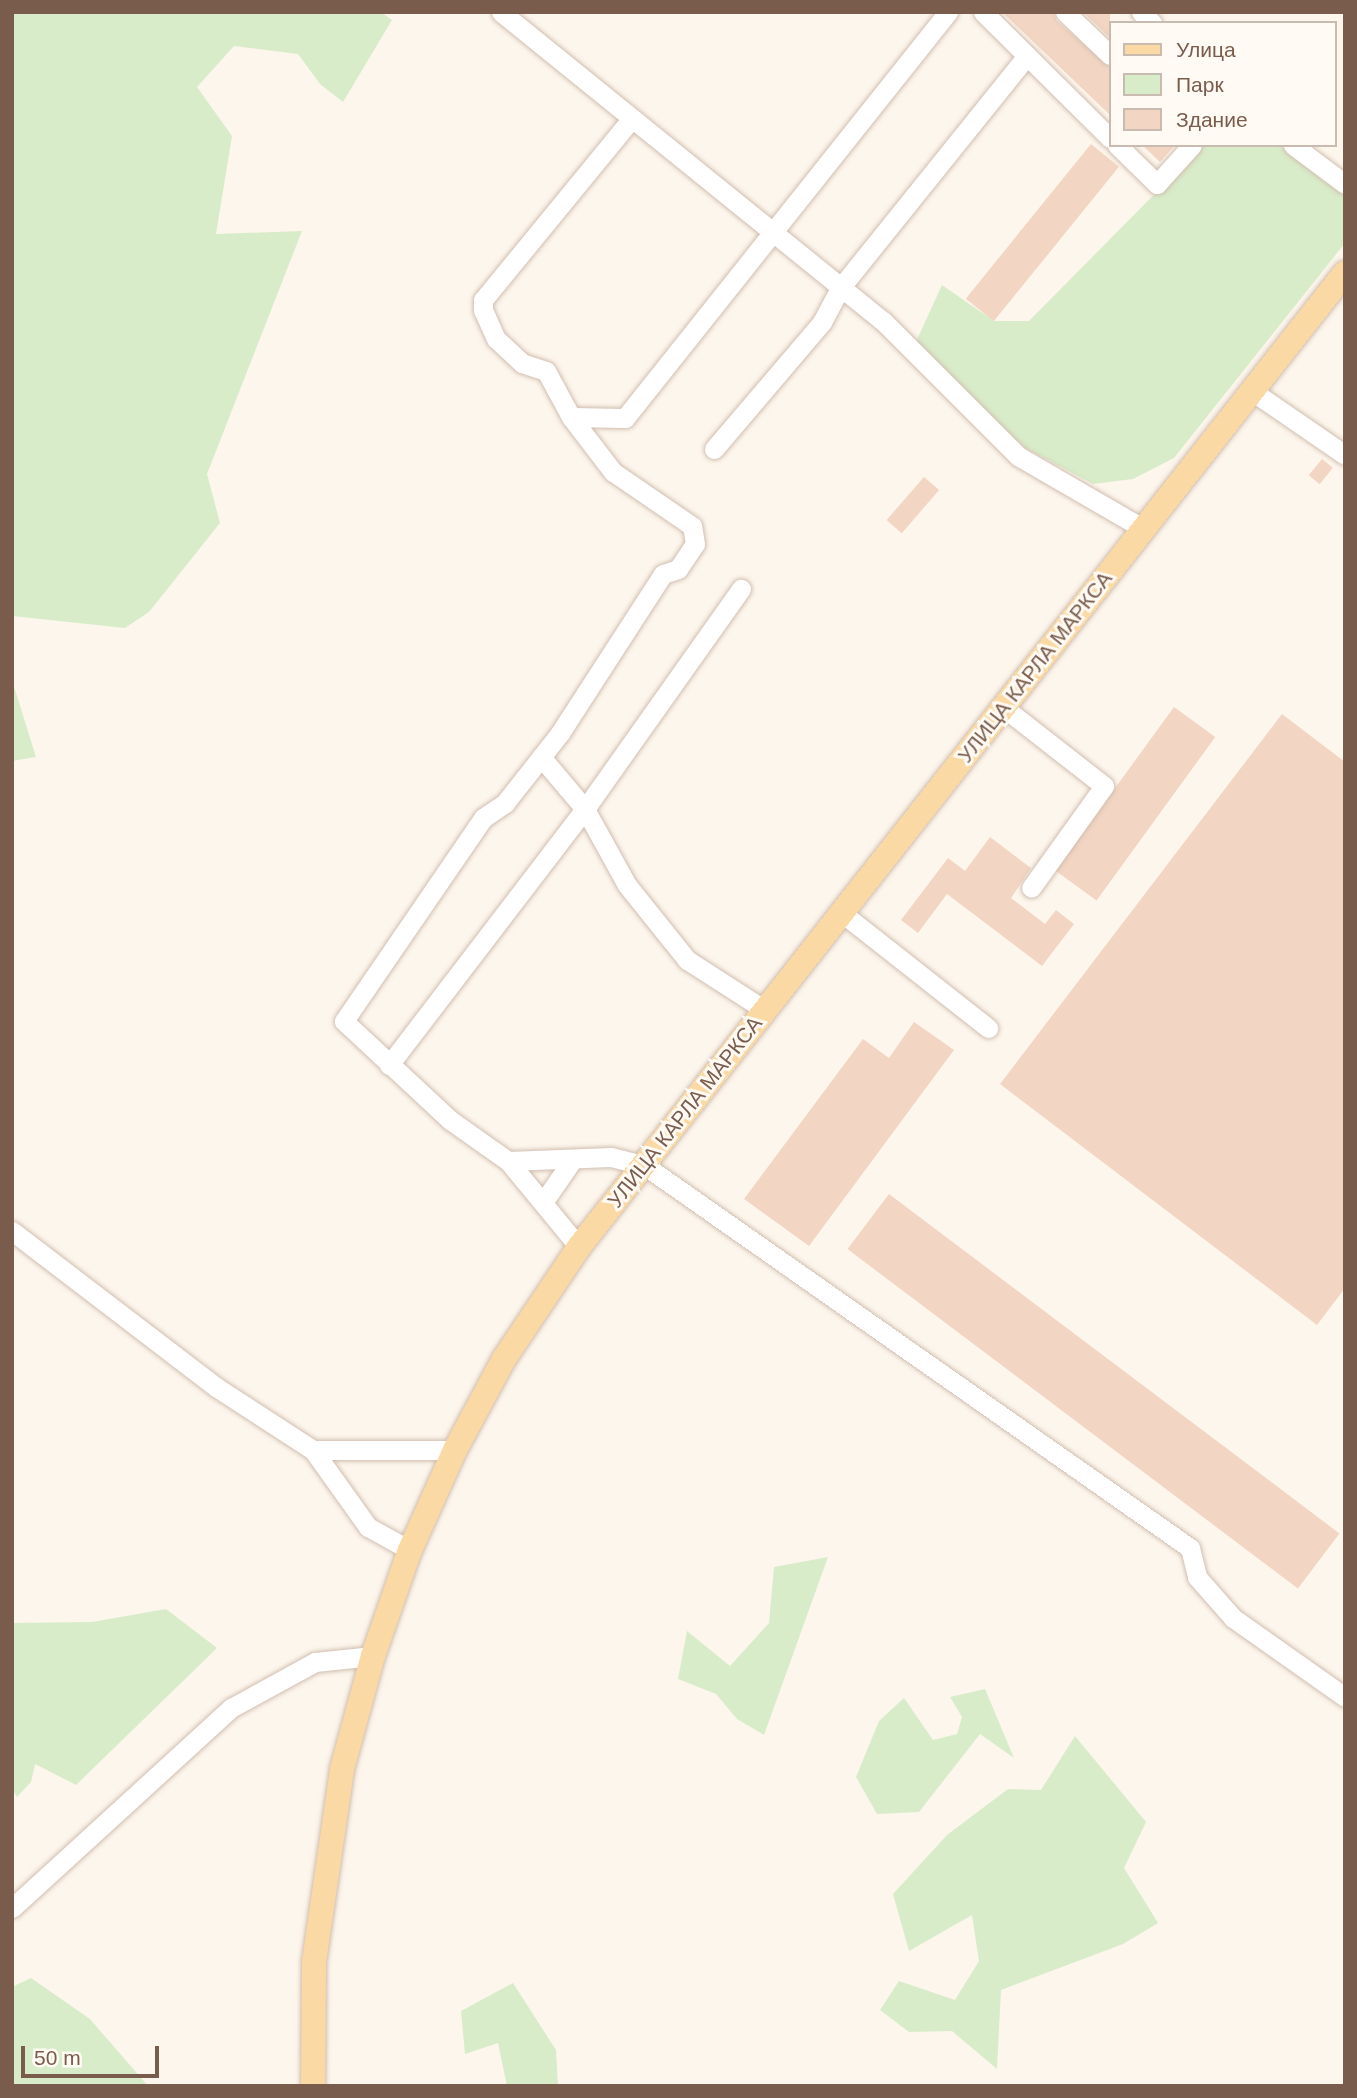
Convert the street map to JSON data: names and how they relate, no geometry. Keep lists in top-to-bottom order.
{
  "streets": {
    "main road": ["УЛИЦА КАРЛА МАРКСА"]
  },
  "legend": ["Улица", "Парк", "Здание"],
  "scale_bar": "50 m"
}
